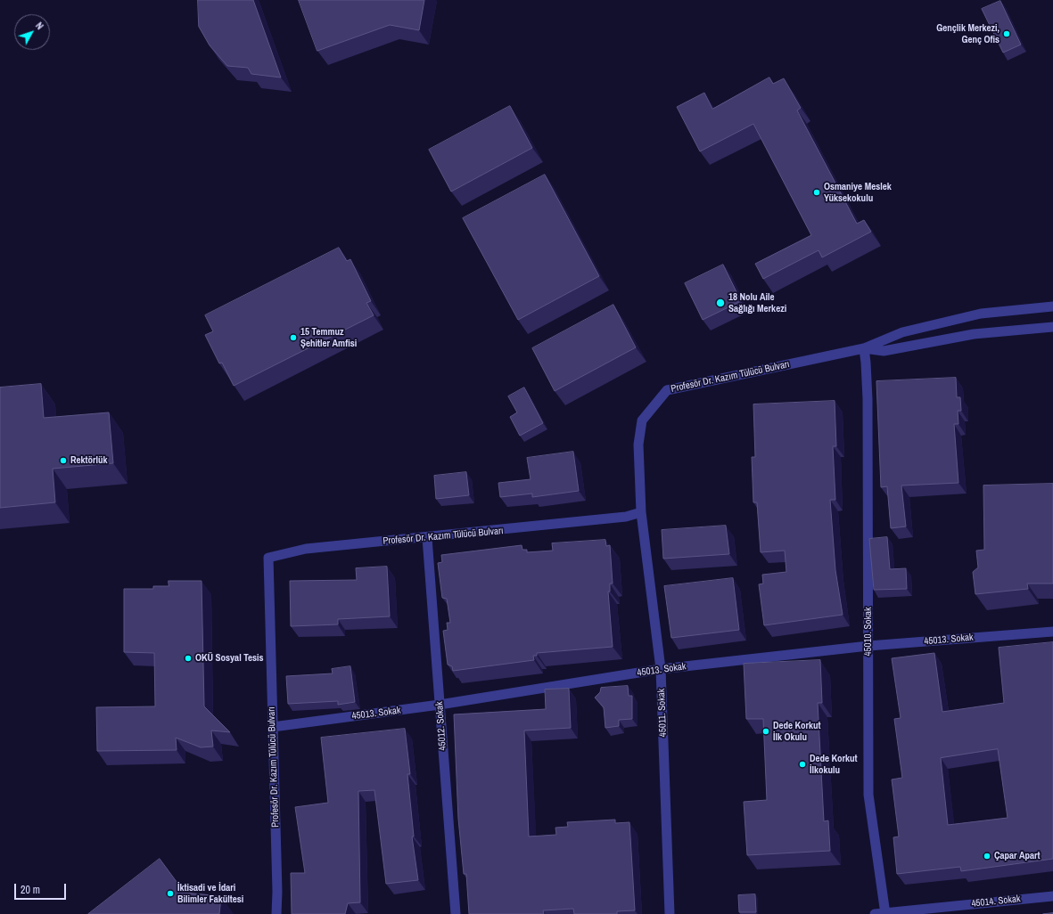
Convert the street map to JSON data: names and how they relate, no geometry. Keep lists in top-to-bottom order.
{
  "streets": {
    "street": [
      "Profesör Dr. Kazım Tülücü Bulvarı",
      "45010. Sokak",
      "45013. Sokak",
      "45011. Sokak",
      "45012. Sokak",
      "45014. Sokak"
    ]
  },
  "crossings": [
    ["Profesör Dr. Kazım Tülücü Bulvarı", "45010. Sokak"],
    ["Profesör Dr. Kazım Tülücü Bulvarı", "45013. Sokak"],
    ["Profesör Dr. Kazım Tülücü Bulvarı", "45011. Sokak"],
    ["Profesör Dr. Kazım Tülücü Bulvarı", "45012. Sokak"],
    ["45010. Sokak", "45013. Sokak"],
    ["45010. Sokak", "45014. Sokak"],
    ["45013. Sokak", "45011. Sokak"],
    ["45013. Sokak", "45012. Sokak"]
  ],
  "places": [
    "Gençlik Merkezi, Genç Ofis",
    "Osmaniye Meslek Yüksekokulu",
    "18 Nolu Aile Sağlığı Merkezi",
    "15 Temmuz Şehitler Amfisi",
    "Rektörlük",
    "OKÜ Sosyal Tesis",
    "Dede Korkut İlk Okulu",
    "Dede Korkut İlkokulu",
    "Çapar Apart",
    "İktisadi ve İdari Bilimler Fakültesi"
  ],
  "scale_bar": "20 m",
  "north": "top right"
}
